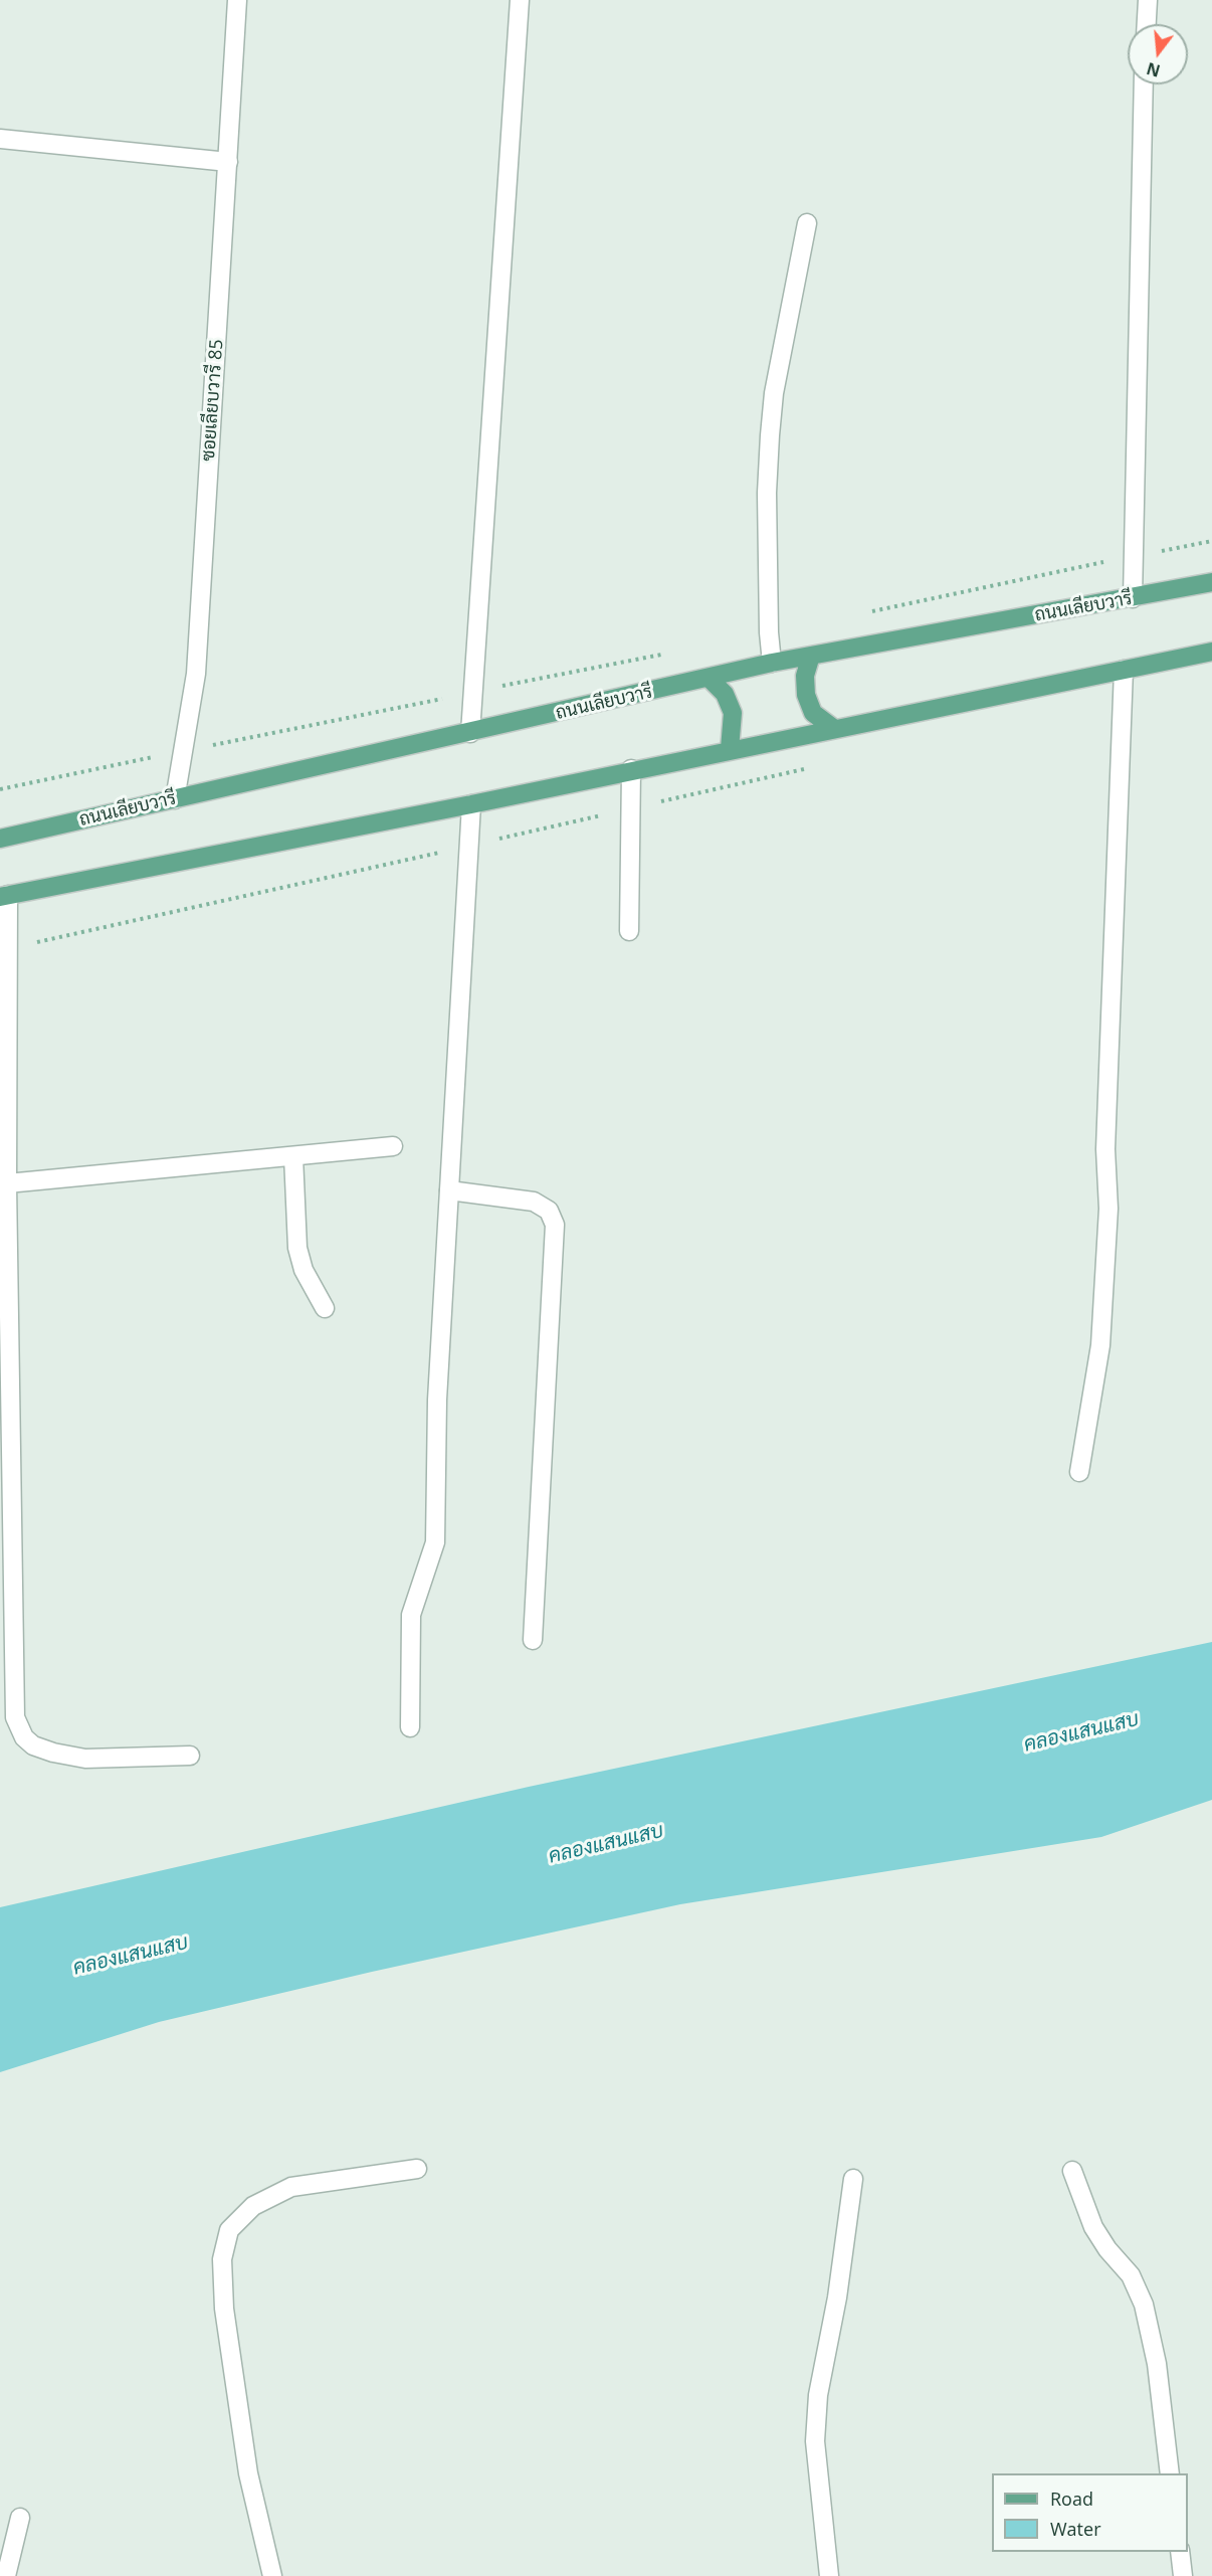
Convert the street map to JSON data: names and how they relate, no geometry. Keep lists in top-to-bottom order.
{
  "streets": {
    "main road": ["ถนนเลียบวารี"],
    "street": ["ซอยเลียบวารี 85"]
  },
  "crossings": [
    ["ซอยเลียบวารี 85", "ถนนเลียบวารี"]
  ],
  "water": ["คลองแสนแสบ"],
  "legend": ["Road", "Water"],
  "north": "bottom"
}
